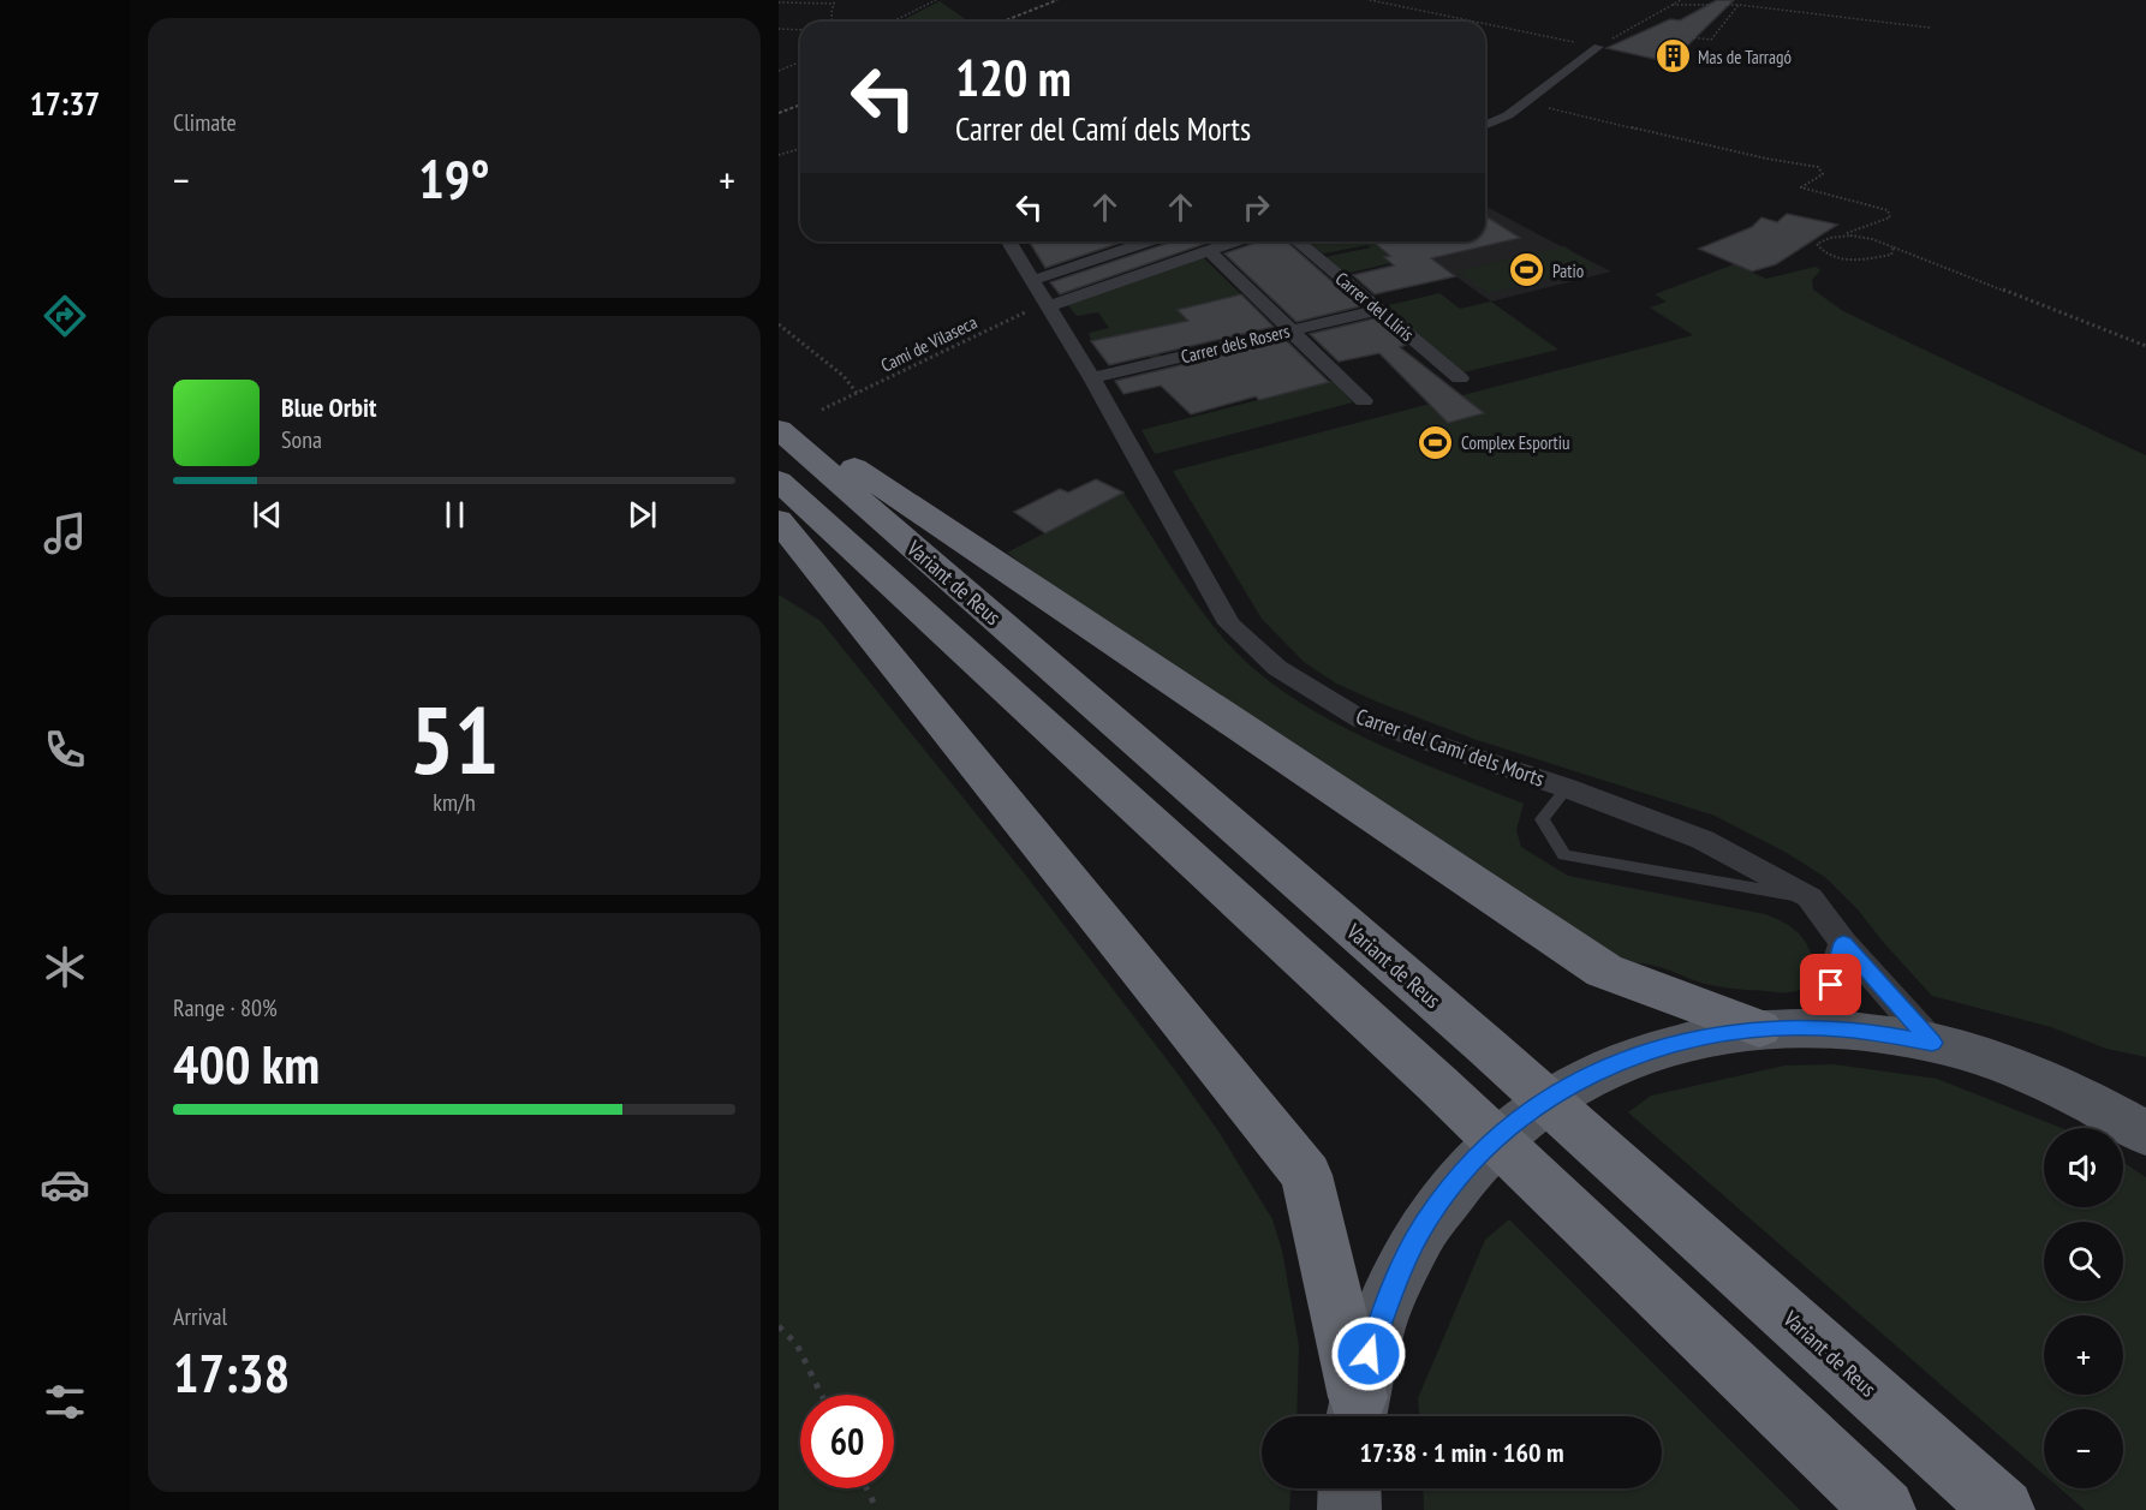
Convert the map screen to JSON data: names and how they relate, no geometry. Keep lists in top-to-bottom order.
{
  "streets": {
    "highway": ["Variant de Reus"],
    "street": ["Carrer del Lliris", "Carrer dels Rosers", "Carrer del Camí dels Morts"],
    "path": ["Camí de Vilaseca"]
  },
  "crossings": [
    ["Carrer del Lliris", "Carrer dels Rosers"],
    ["Camí de Vilaseca", "Carrer del Camí dels Morts"],
    ["Carrer dels Rosers", "Carrer del Camí dels Morts"]
  ],
  "places": {
    "building": ["Mas de Tarragó"],
    "sports": ["Patio", "Complex Esportiu"]
  },
  "page": {
    "tabs": "17:37",
    "tile": [
      "Climate",
      ["51", "km/h"],
      ["Range · 80%", "400 km"],
      ["Arrival", "17:38"]
    ],
    "turn": ["120 m", "Carrer del Camí dels Morts"],
    "heat": ["−", "19°", "+"],
    "song": ["Blue Orbit", "Sona"],
    "map_buttons": ["+", "−"],
    "limit": "60",
    "trip": "17:38 · 1 min · 160 m"
  }
}
